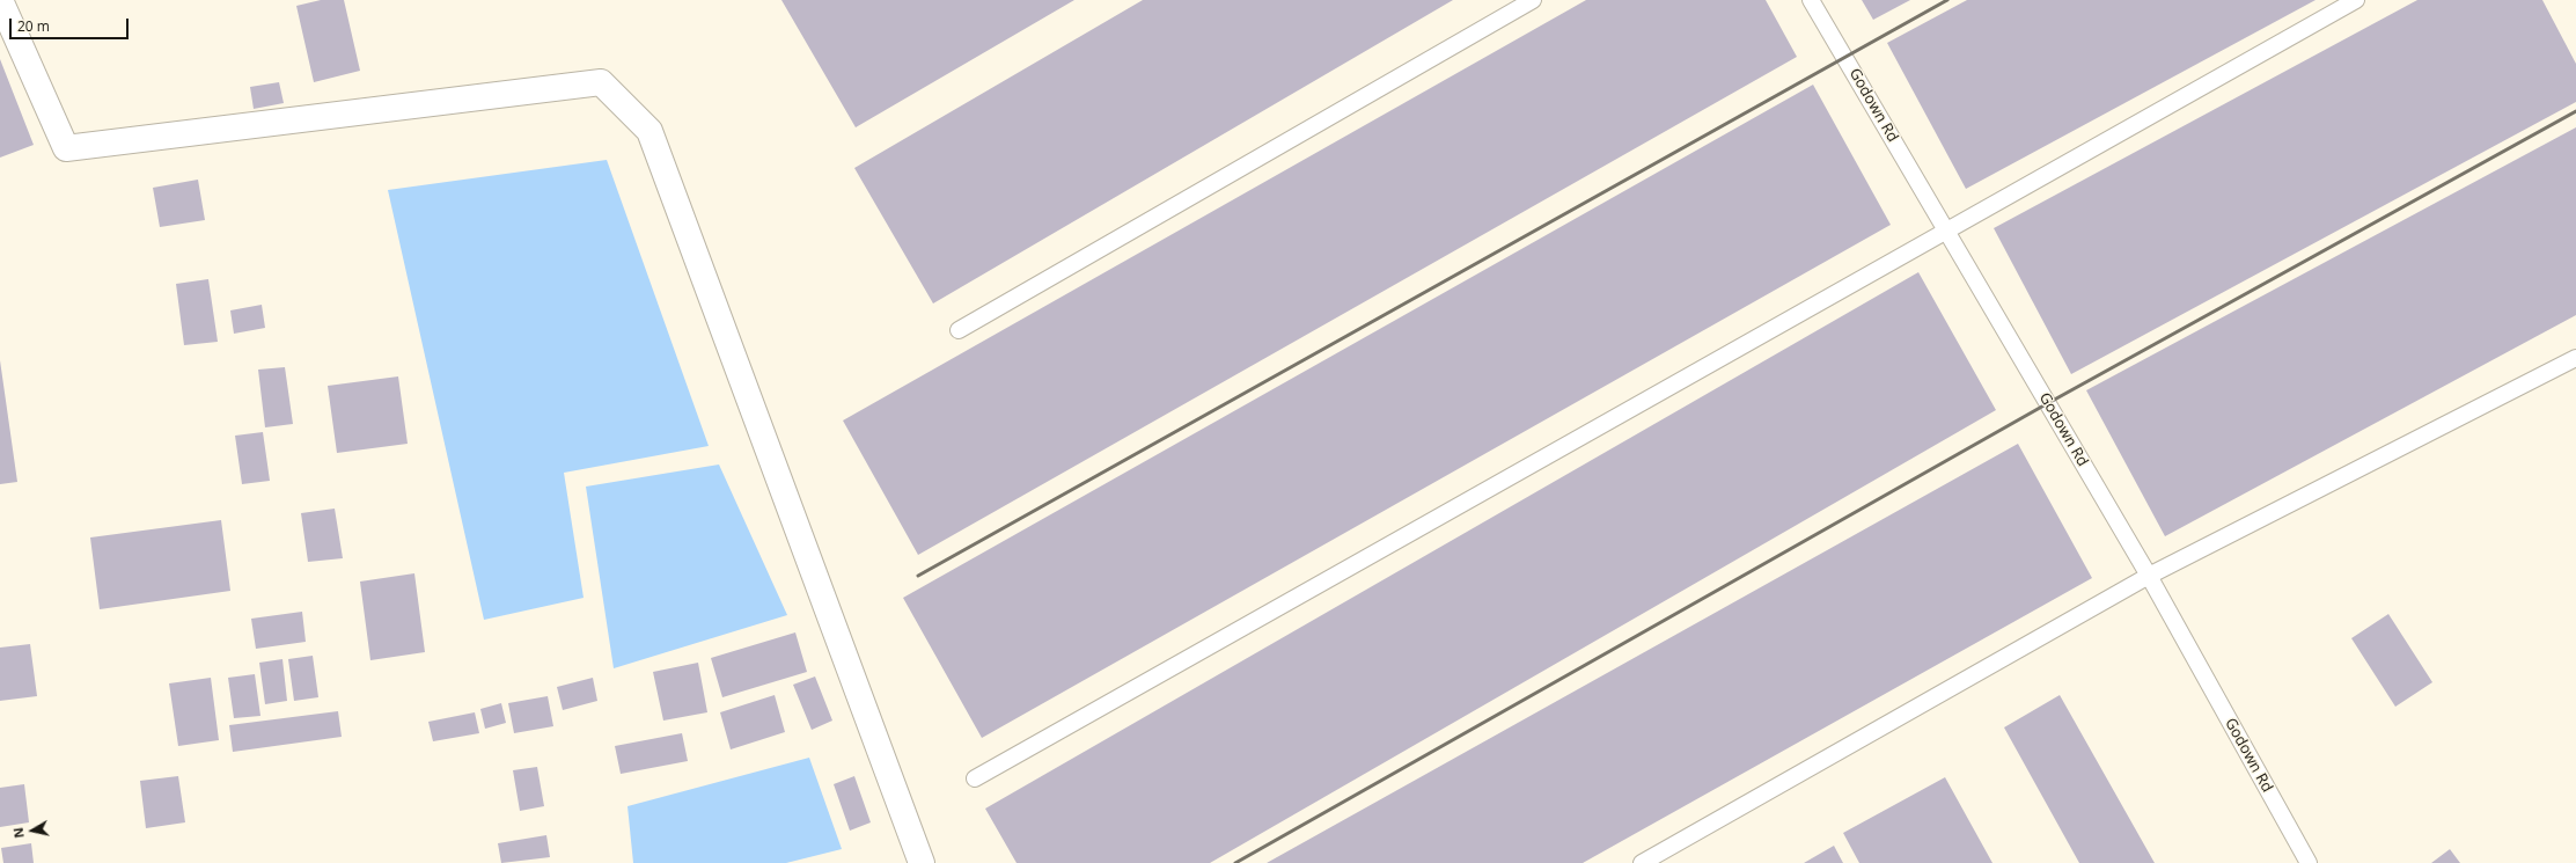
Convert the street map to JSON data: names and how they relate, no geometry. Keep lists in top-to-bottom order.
{
  "streets": {
    "lane": ["Godown Rd"]
  },
  "scale_bar": "20 m",
  "north": "left"
}
